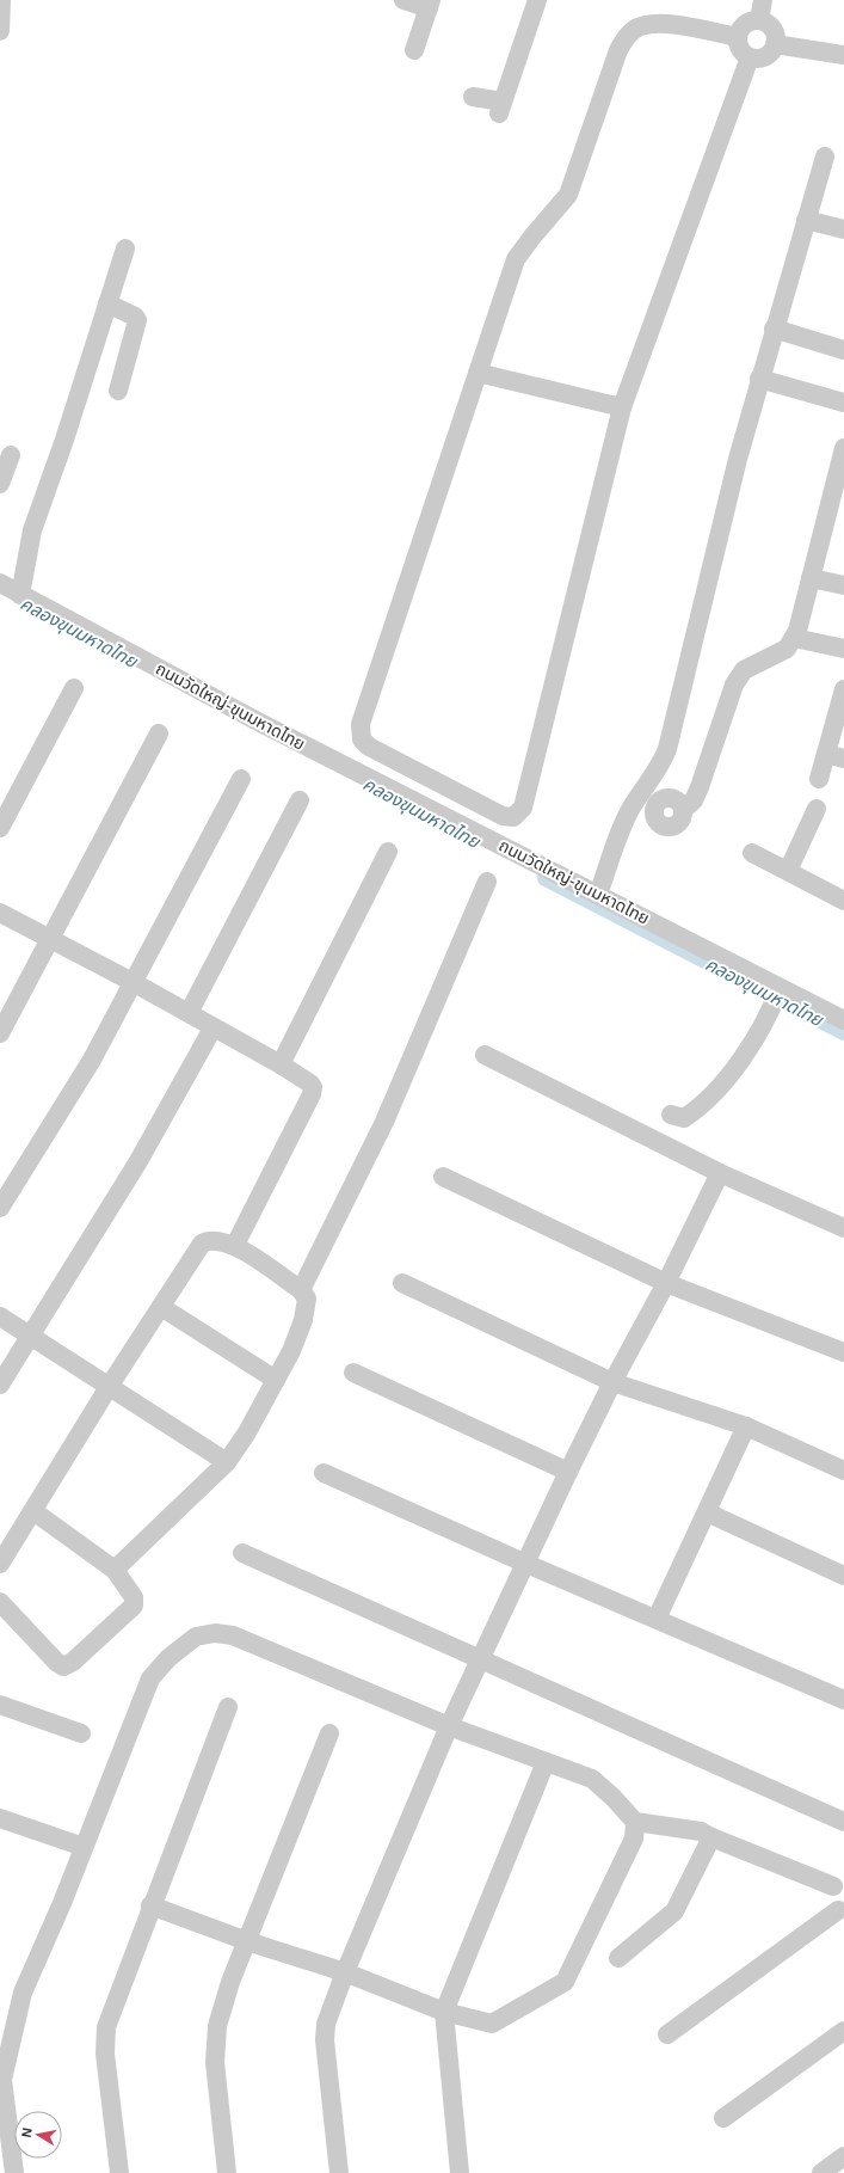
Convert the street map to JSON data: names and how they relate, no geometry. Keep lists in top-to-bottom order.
{
  "streets": {
    "street": ["ถนนวัดใหญ่-ขุนมหาดไทย"]
  },
  "water": ["คลองขุนมหาดไทย"],
  "north": "left"
}
